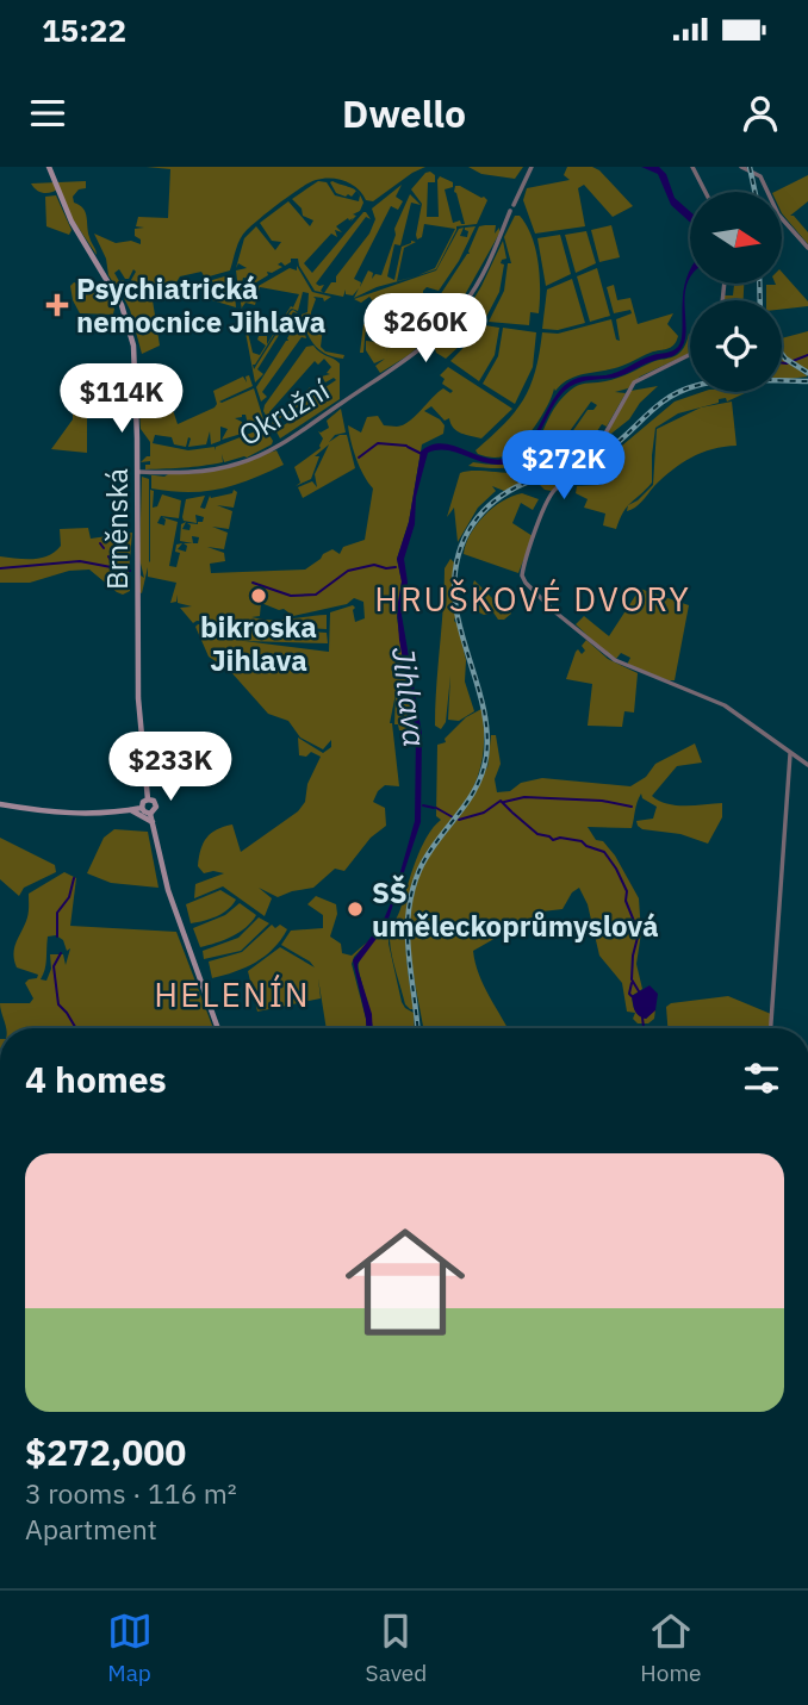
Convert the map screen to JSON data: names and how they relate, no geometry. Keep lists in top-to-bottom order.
{
  "streets": {
    "main road": ["Brněnská"],
    "street": ["Okružní"]
  },
  "crossings": [
    ["Okružní", "Brněnská"]
  ],
  "districts": ["HRUŠKOVÉ DVORY", "HELENÍN"],
  "water": ["Jihlava"],
  "places": {
    "health": ["Psychiatrická nemocnice Jihlava"],
    "other": ["bikroska Jihlava", "SŠ uměleckoprůmyslová"]
  },
  "north": "right",
  "page": {
    "status": "15:22",
    "header": "Dwello",
    "price": [
      "$260K",
      "$114K",
      "$272K",
      "$233K"
    ],
    "heading": "4 homes",
    "list": [
      {
        "name": "$272,000",
        "note": "3 rooms · 116 m² · Apartment"
      }
    ],
    "tabs": ["Map", "Saved", "Home"]
  }
}
